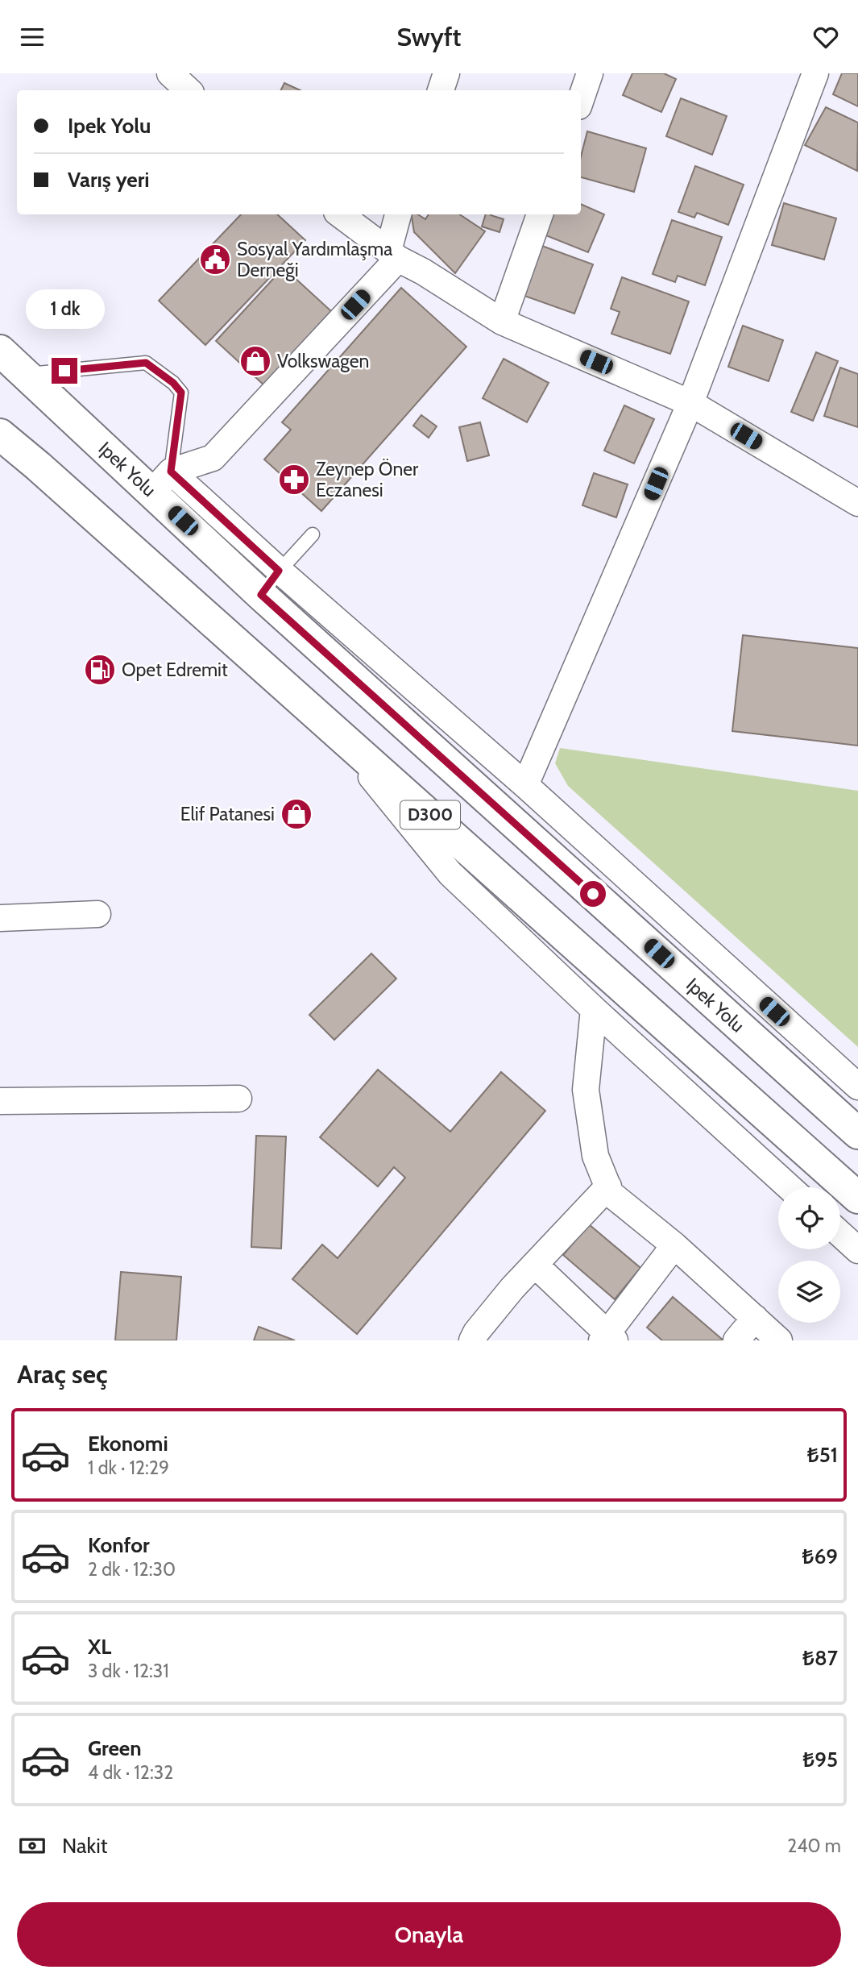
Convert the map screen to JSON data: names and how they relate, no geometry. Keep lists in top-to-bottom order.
{
  "streets": {
    "highway": ["Ipek Yolu", "D300"]
  },
  "places": {
    "public building": ["Sosyal Yardımlaşma Derneği"],
    "shop": ["Volkswagen", "Elif Patanesi"],
    "pharmacy": ["Zeynep Öner Eczanesi"],
    "fuel station": ["Opet Edremit"]
  },
  "page": {
    "header": "Swyft",
    "banner": ["Ipek Yolu", "Varış yeri"],
    "bubble": "1 dk",
    "heading": "Araç seç",
    "list": [
      {
        "name": "Ekonomi",
        "note": "1 dk · 12:29",
        "value": "₺51"
      },
      {
        "name": "Konfor",
        "note": "2 dk · 12:30",
        "value": "₺69"
      },
      {
        "name": "XL",
        "note": "3 dk · 12:31",
        "value": "₺87"
      },
      {
        "name": "Green",
        "note": "4 dk · 12:32",
        "value": "₺95"
      }
    ],
    "pay": ["Nakit", "240 m"],
    "buttons": "Onayla"
  }
}
